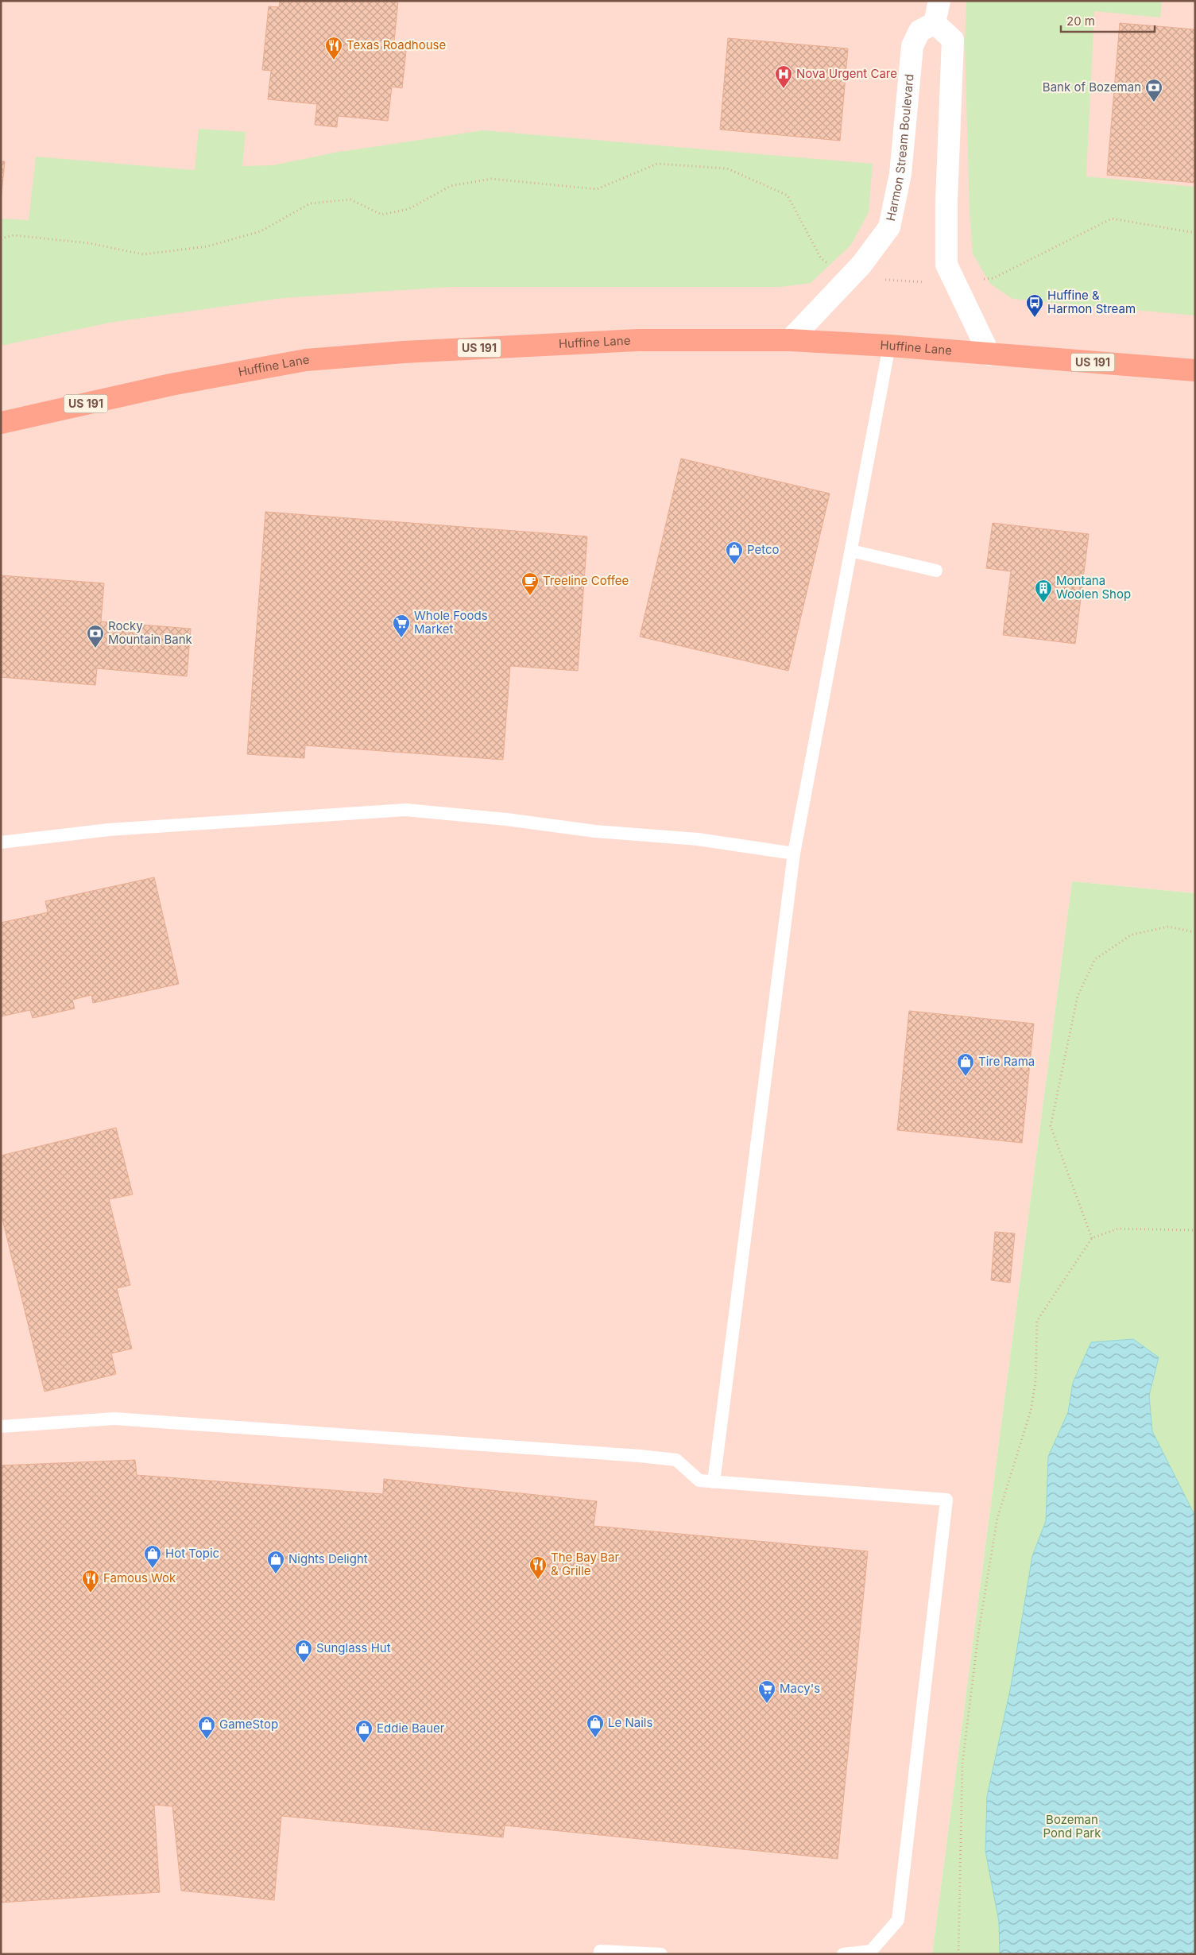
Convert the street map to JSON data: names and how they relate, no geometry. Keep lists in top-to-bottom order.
{
  "streets": {
    "highway": ["Huffine Lane", "US 191"],
    "street": ["Harmon Stream Boulevard"]
  },
  "crossings": [
    ["Harmon Stream Boulevard", "Huffine Lane"]
  ],
  "parks": ["Bozeman Pond Park"],
  "places": {
    "restaurant": ["Texas Roadhouse", "The Bay Bar & Grille", "Famous Wok"],
    "hospital": ["Nova Urgent Care"],
    "bank": ["Bank of Bozeman", "Rocky Mountain Bank"],
    "bus stop": ["Huffine & Harmon Stream"],
    "shop": [
      "Petco",
      "Tire Rama",
      "Hot Topic",
      "Nights Delight",
      "Sunglass Hut",
      "Le Nails",
      "GameStop",
      "Eddie Bauer"
    ],
    "cafe": ["Treeline Coffee"],
    "building": ["Montana Woolen Shop"],
    "supermarket": ["Whole Foods Market", "Macy's"]
  },
  "scale_bar": "20 m"
}
